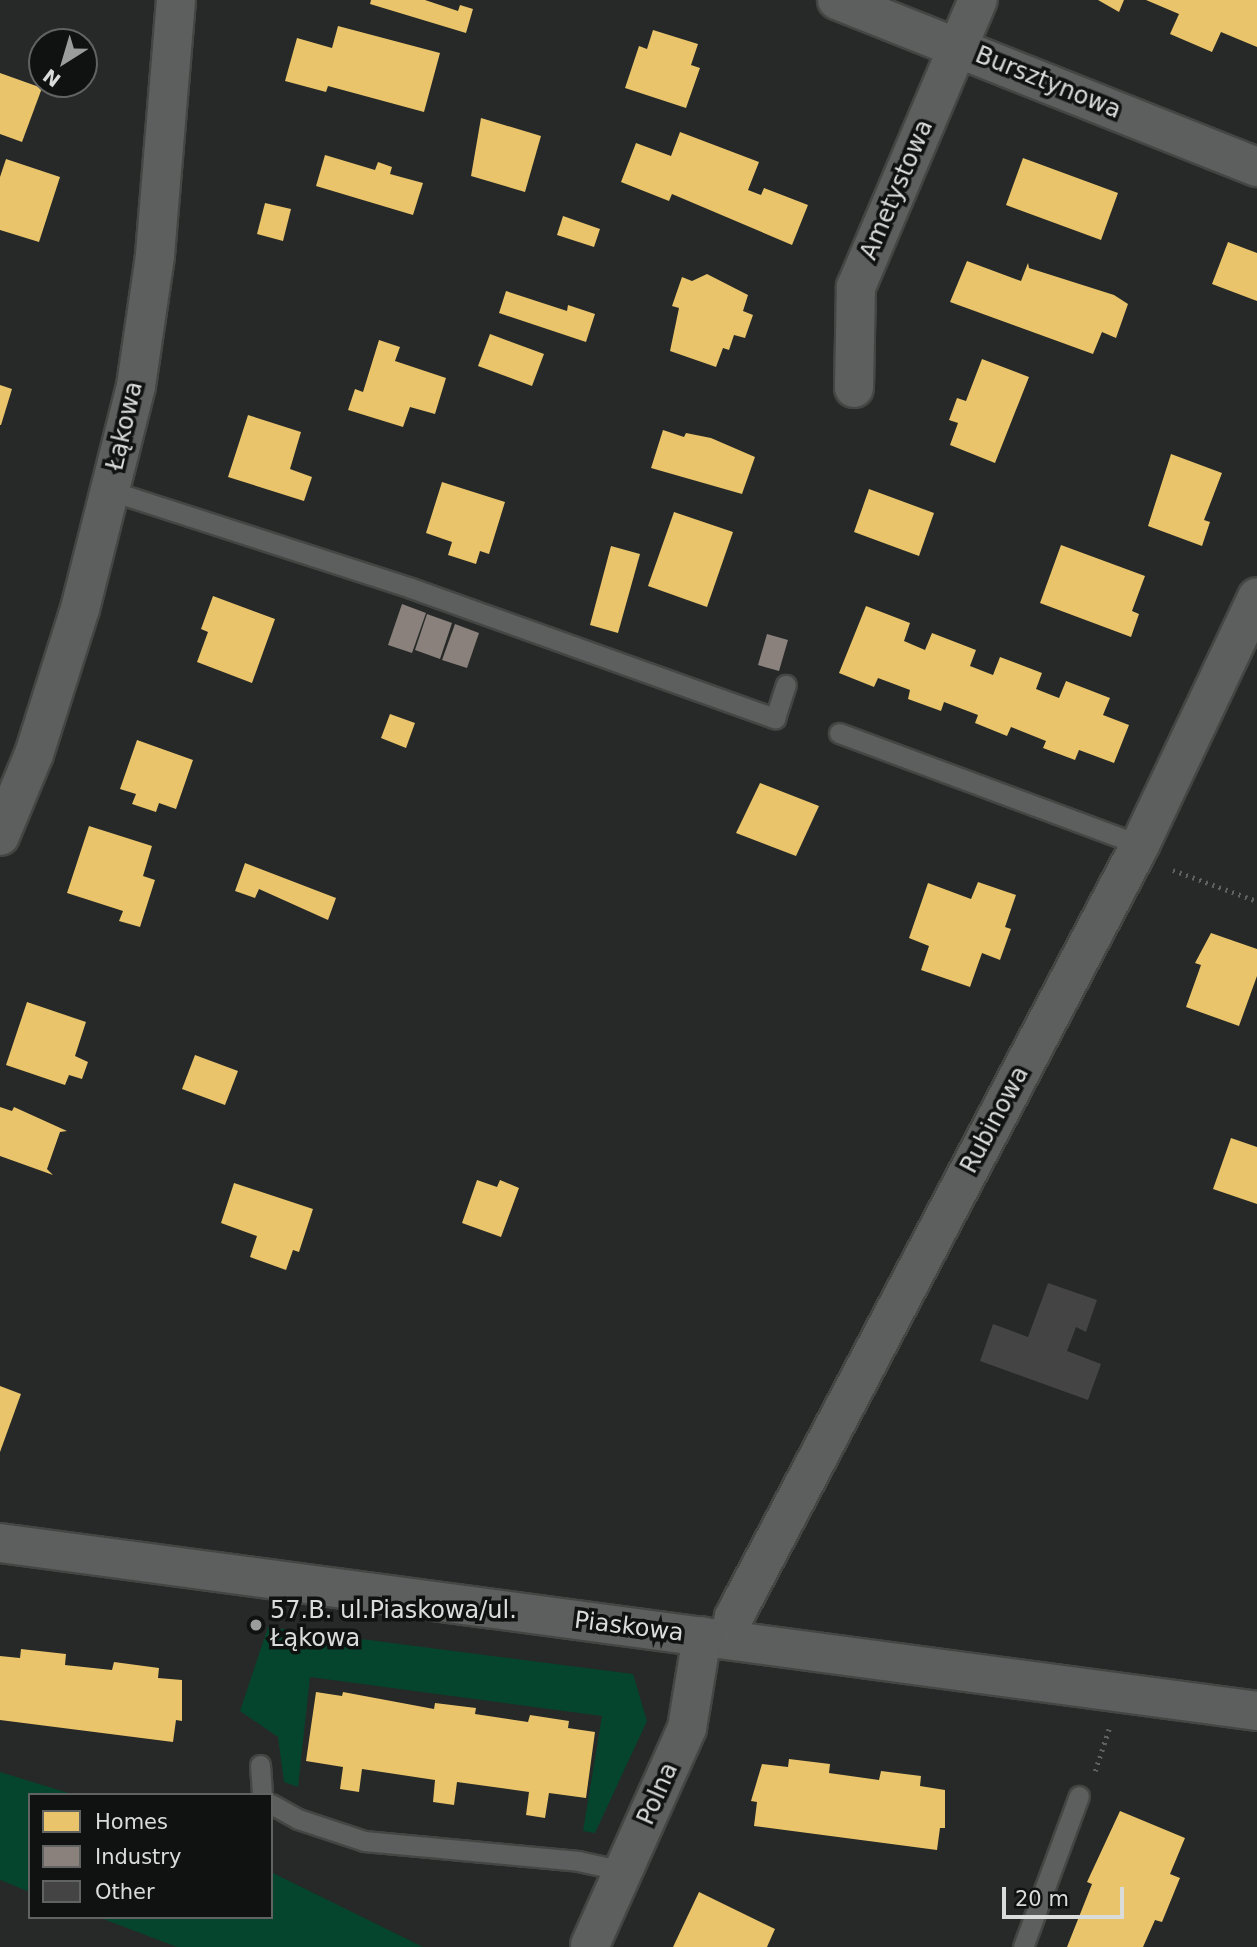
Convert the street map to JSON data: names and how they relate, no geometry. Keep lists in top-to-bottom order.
{
  "streets": {
    "street": [
      "Bursztynowa",
      "Ametystowa",
      "Łąkowa",
      "Rubinowa",
      "Piaskowa",
      "Polna"
    ]
  },
  "crossings": [
    ["Bursztynowa", "Ametystowa"],
    ["Rubinowa", "Piaskowa"],
    ["Rubinowa", "Polna"],
    ["Piaskowa", "Polna"]
  ],
  "places": ["57.B. ul.Piaskowa/ul. Łąkowa"],
  "legend": ["Homes", "Industry", "Other"],
  "scale_bar": "20 m",
  "north": "bottom left"
}
